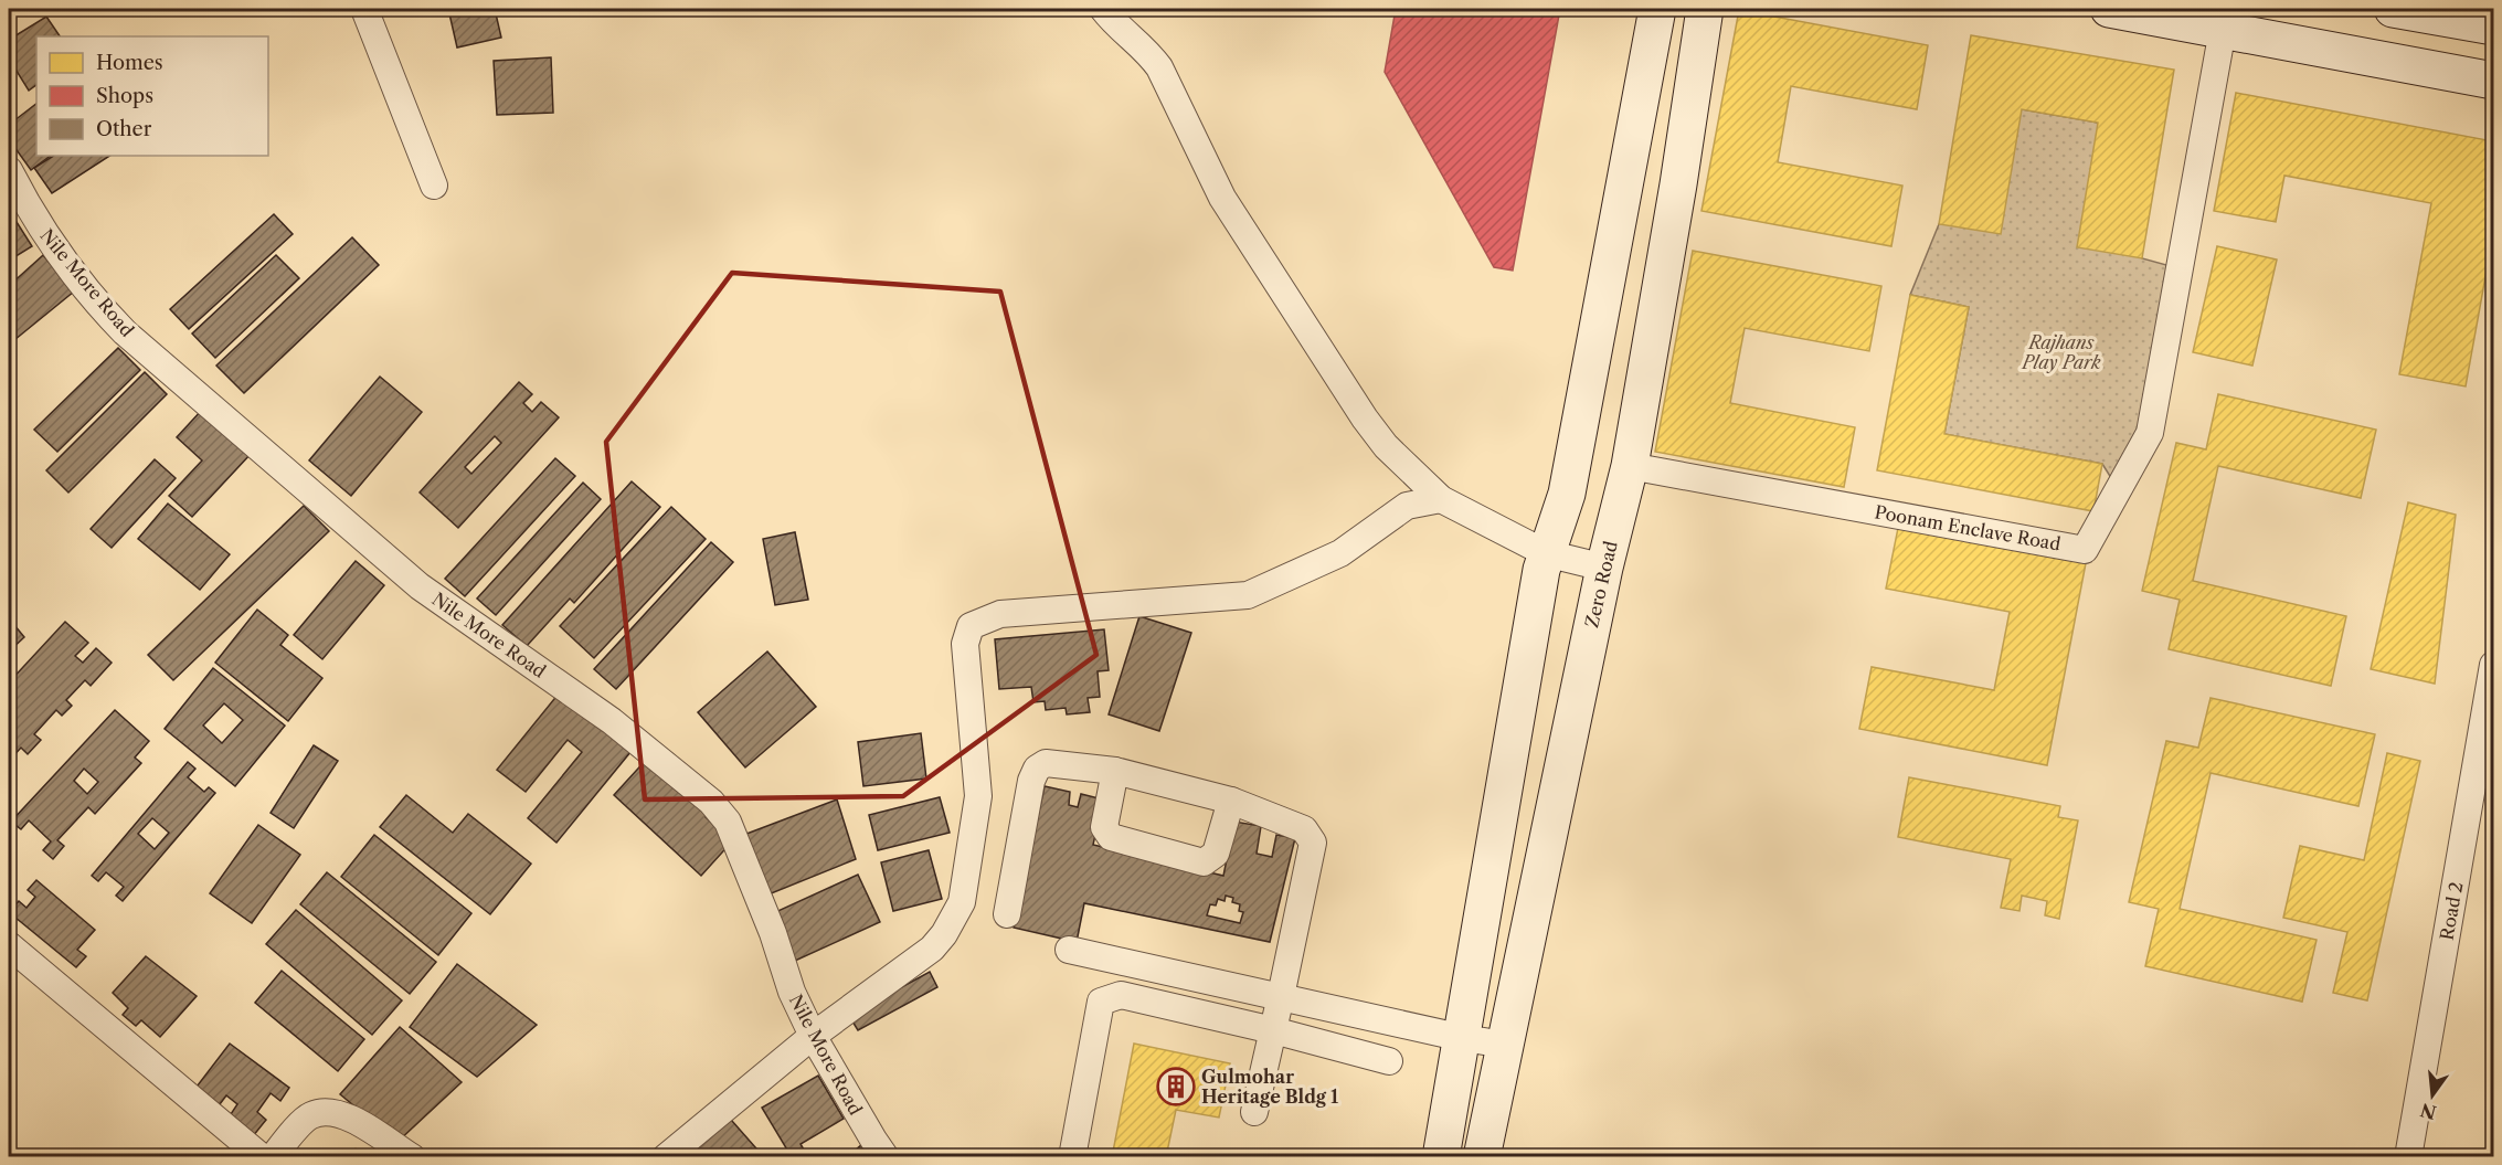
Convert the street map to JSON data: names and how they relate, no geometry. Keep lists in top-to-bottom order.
{
  "streets": {
    "street": [
      "Nile More Road",
      "Poonam Enclave Road",
      "Zero Road",
      "Road 2"
    ]
  },
  "crossings": [
    ["Poonam Enclave Road", "Zero Road"]
  ],
  "parks": ["Rajhans Play Park"],
  "places": {
    "building": ["Gulmohar Heritage Bldg 1"]
  },
  "legend": ["Homes", "Shops", "Other"],
  "north": "bottom"
}
